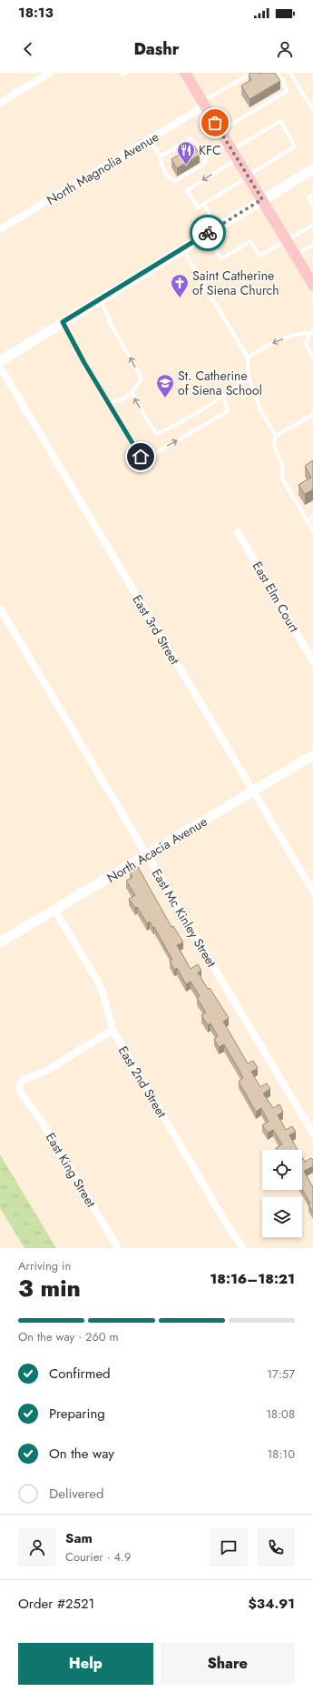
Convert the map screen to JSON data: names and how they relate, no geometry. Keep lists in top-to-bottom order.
{
  "streets": {
    "street": [
      "North Magnolia Avenue",
      "East Elm Court",
      "East 3rd Street",
      "North Acacia Avenue",
      "East Mc Kinley Street",
      "East 2nd Street",
      "East King Street"
    ]
  },
  "crossings": [
    ["East 3rd Street", "North Acacia Avenue"],
    ["North Acacia Avenue", "East Mc Kinley Street"],
    ["North Acacia Avenue", "East 2nd Street"],
    ["East 2nd Street", "East King Street"]
  ],
  "places": {
    "restaurant": ["KFC"],
    "church": ["Saint Catherine of Siena Church"],
    "school or university": ["St. Catherine of Siena School"]
  },
  "page": {
    "status": "18:13",
    "header": "Dashr",
    "heading": ["3 min", "Arriving in", "18:16–18:21"],
    "panel": [
      "Sam",
      "Courier · 4.9",
      "Order #2521",
      "$34.91"
    ],
    "bar": "On the way · 260 m",
    "list": [
      ["Confirmed", "17:57"],
      ["Preparing", "18:08"],
      ["On the way", "18:10"],
      "Delivered"
    ],
    "buttons": ["Help", "Share"]
  }
}
